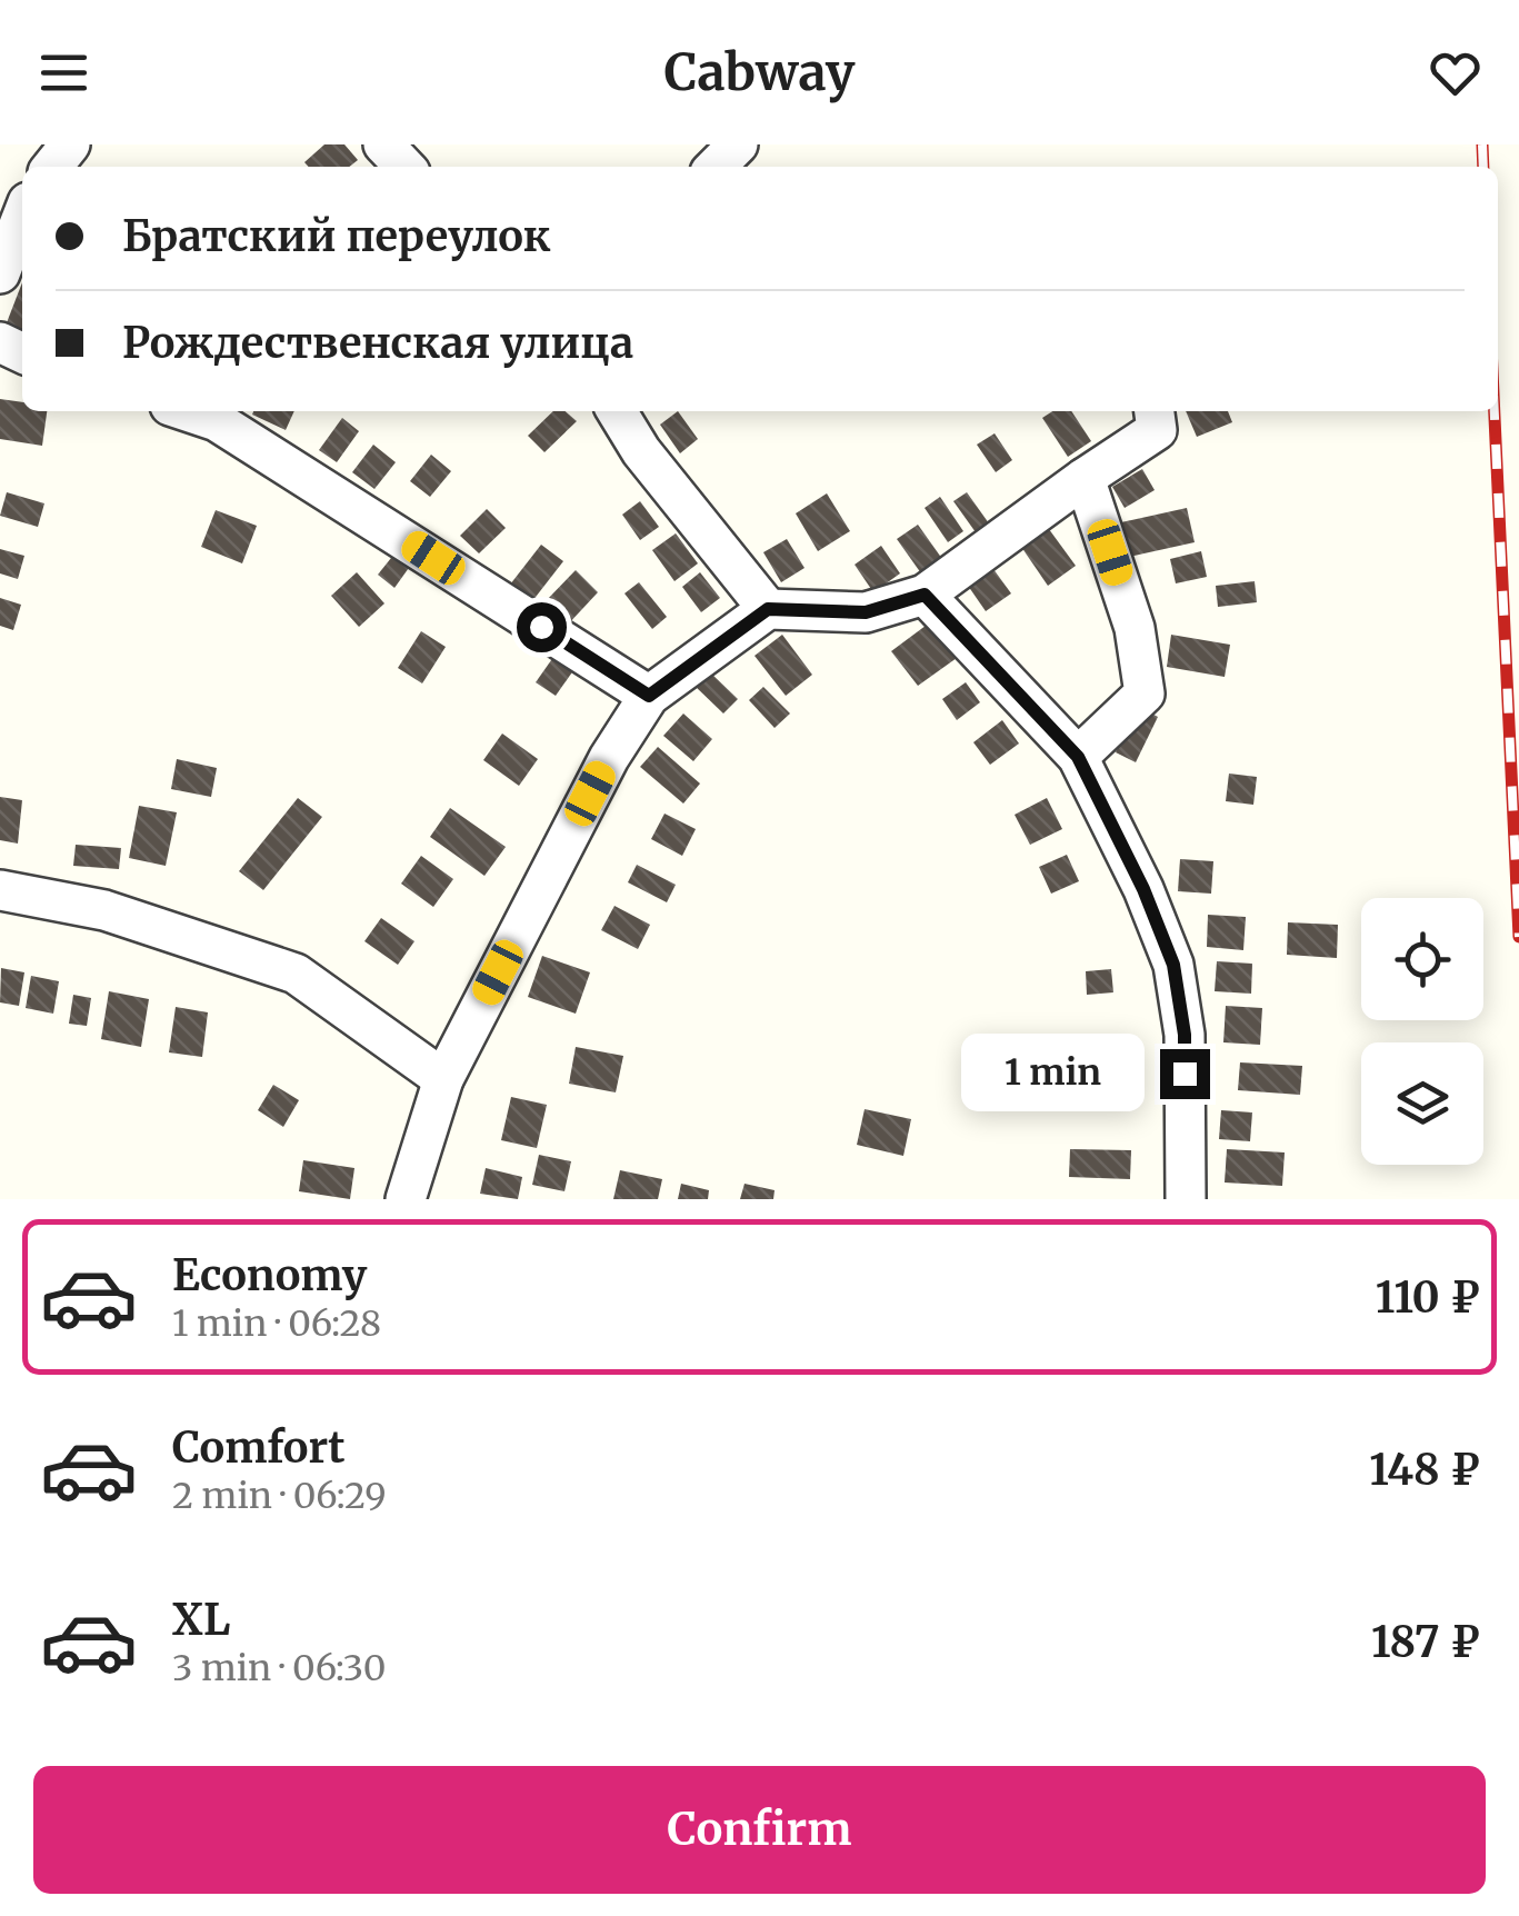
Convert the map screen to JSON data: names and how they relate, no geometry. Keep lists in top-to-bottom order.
{
  "page": {
    "header": "Cabway",
    "banner": ["Братский переулок", "Рождественская улица"],
    "bubble": "1 min",
    "list": [
      {
        "name": "Economy",
        "note": "1 min · 06:28",
        "value": "110 ₽"
      },
      {
        "name": "Comfort",
        "note": "2 min · 06:29",
        "value": "148 ₽"
      },
      {
        "name": "XL",
        "note": "3 min · 06:30",
        "value": "187 ₽"
      }
    ],
    "buttons": "Confirm"
  }
}
